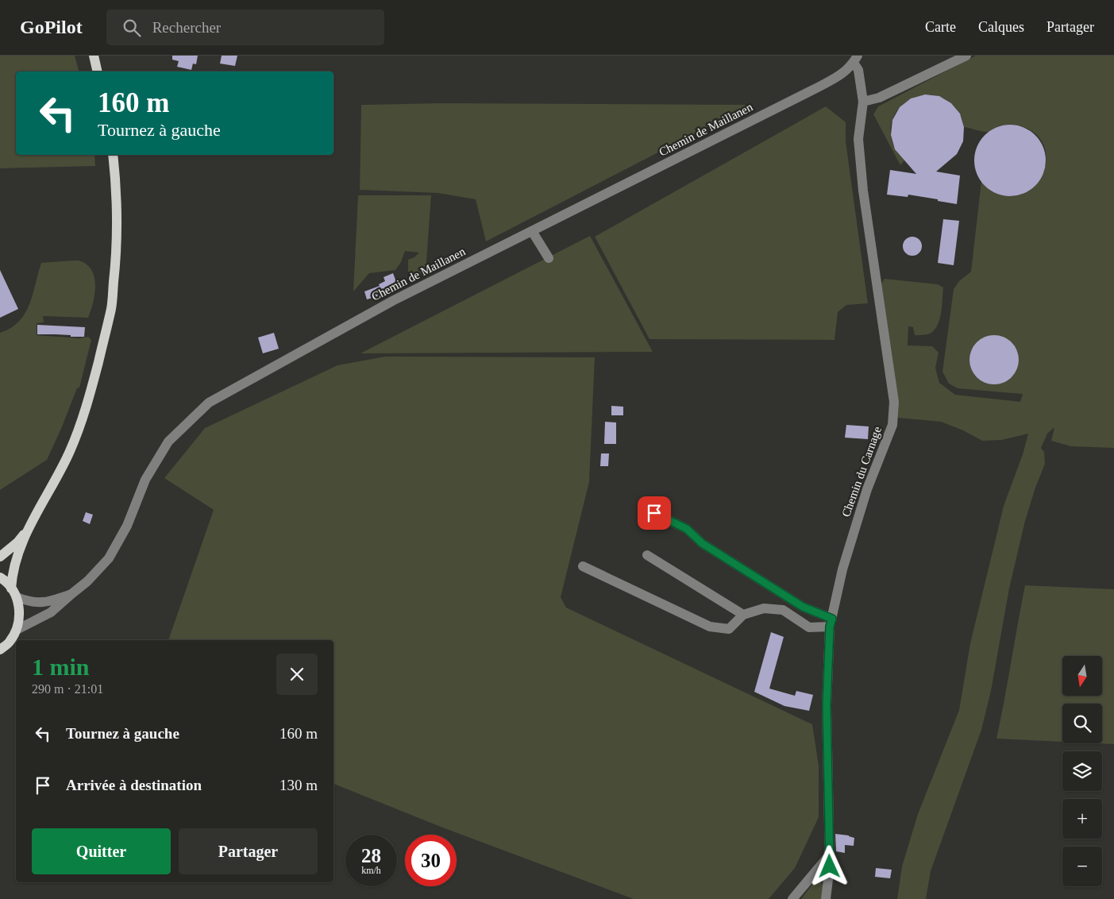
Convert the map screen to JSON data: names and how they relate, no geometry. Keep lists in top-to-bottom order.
{
  "streets": {
    "street": ["Chemin de Maillanen", "Chemin du Carnage"]
  },
  "crossings": [
    ["Chemin de Maillanen", "Chemin du Carnage"]
  ],
  "north": "bottom",
  "page": {
    "header": "GoPilot",
    "search": "Rechercher",
    "nav": ["Carte", "Calques", "Partager"],
    "turn": ["160 m", "Tournez à gauche"],
    "heading": ["1 min", "290 m · 21:01"],
    "map_buttons": ["+", "−"],
    "list": [
      {
        "name": "Tournez à gauche",
        "value": "160 m"
      },
      {
        "name": "Arrivée à destination",
        "value": "130 m"
      }
    ],
    "buttons": ["Quitter", "Partager"],
    "speed": "28 km/h",
    "limit": "30"
  }
}
